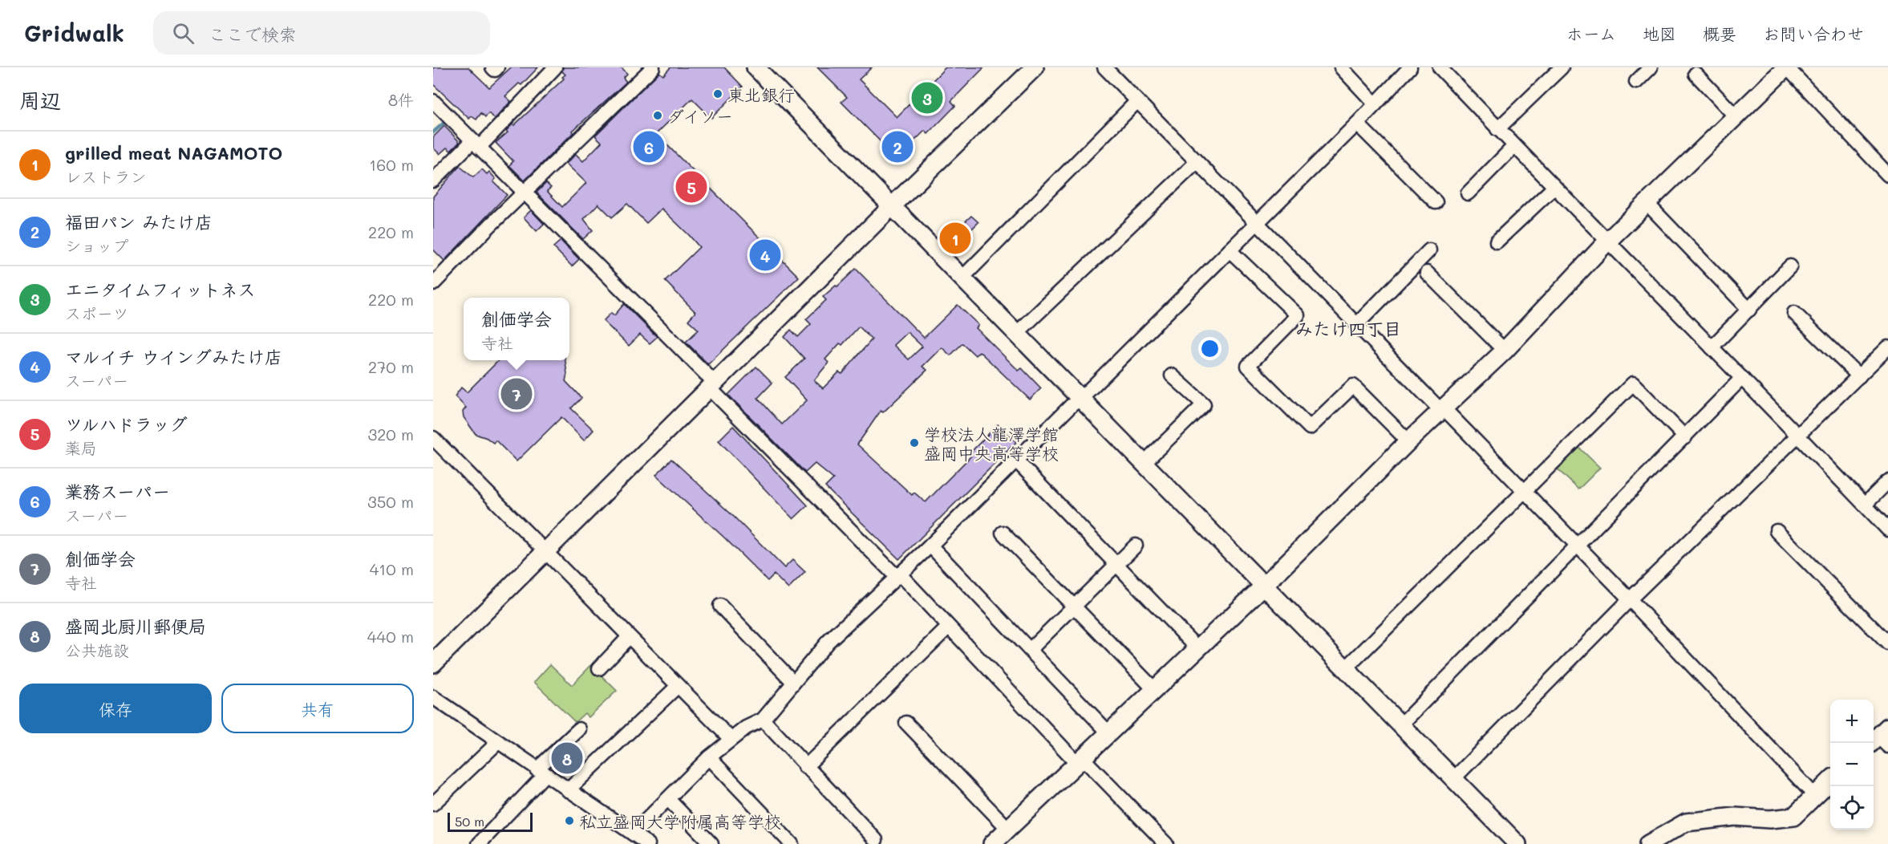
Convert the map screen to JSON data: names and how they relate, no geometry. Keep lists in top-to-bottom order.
{
  "districts": ["みたけ四丁目"],
  "places": [
    "東北銀行",
    "ダイソー",
    "学校法人龍澤学館 盛岡中央高等学校",
    "私立盛岡大学附属高等学校"
  ],
  "scale_bar": "50 m",
  "page": {
    "header": "Gridwalk",
    "search": "ここで検索",
    "nav": [
      "ホーム",
      "地図",
      "概要",
      "お問い合わせ"
    ],
    "heading": ["周辺", "8件"],
    "pins": [
      "3",
      "2",
      "6",
      "5",
      "1",
      "4",
      "7",
      "8"
    ],
    "list": [
      {
        "mark": "1",
        "name": "grilled meat NAGAMOTO",
        "note": "レストラン",
        "value": "160 m"
      },
      {
        "mark": "2",
        "name": "福田パン みたけ店",
        "note": "ショップ",
        "value": "220 m"
      },
      {
        "mark": "3",
        "name": "エニタイムフィットネス",
        "note": "スポーツ",
        "value": "220 m"
      },
      {
        "mark": "4",
        "name": "マルイチ ウイングみたけ店",
        "note": "スーパー",
        "value": "270 m"
      },
      {
        "mark": "5",
        "name": "ツルハドラッグ",
        "note": "薬局",
        "value": "320 m"
      },
      {
        "mark": "6",
        "name": "業務スーパー",
        "note": "スーパー",
        "value": "350 m"
      },
      {
        "mark": "7",
        "name": "創価学会",
        "note": "寺社",
        "value": "410 m"
      },
      {
        "mark": "8",
        "name": "盛岡北厨川郵便局",
        "note": "公共施設",
        "value": "440 m"
      }
    ],
    "popup": ["創価学会", "寺社"],
    "buttons": ["保存", "共有"],
    "map_buttons": ["+", "−"],
    "scale": "50 m"
  }
}
